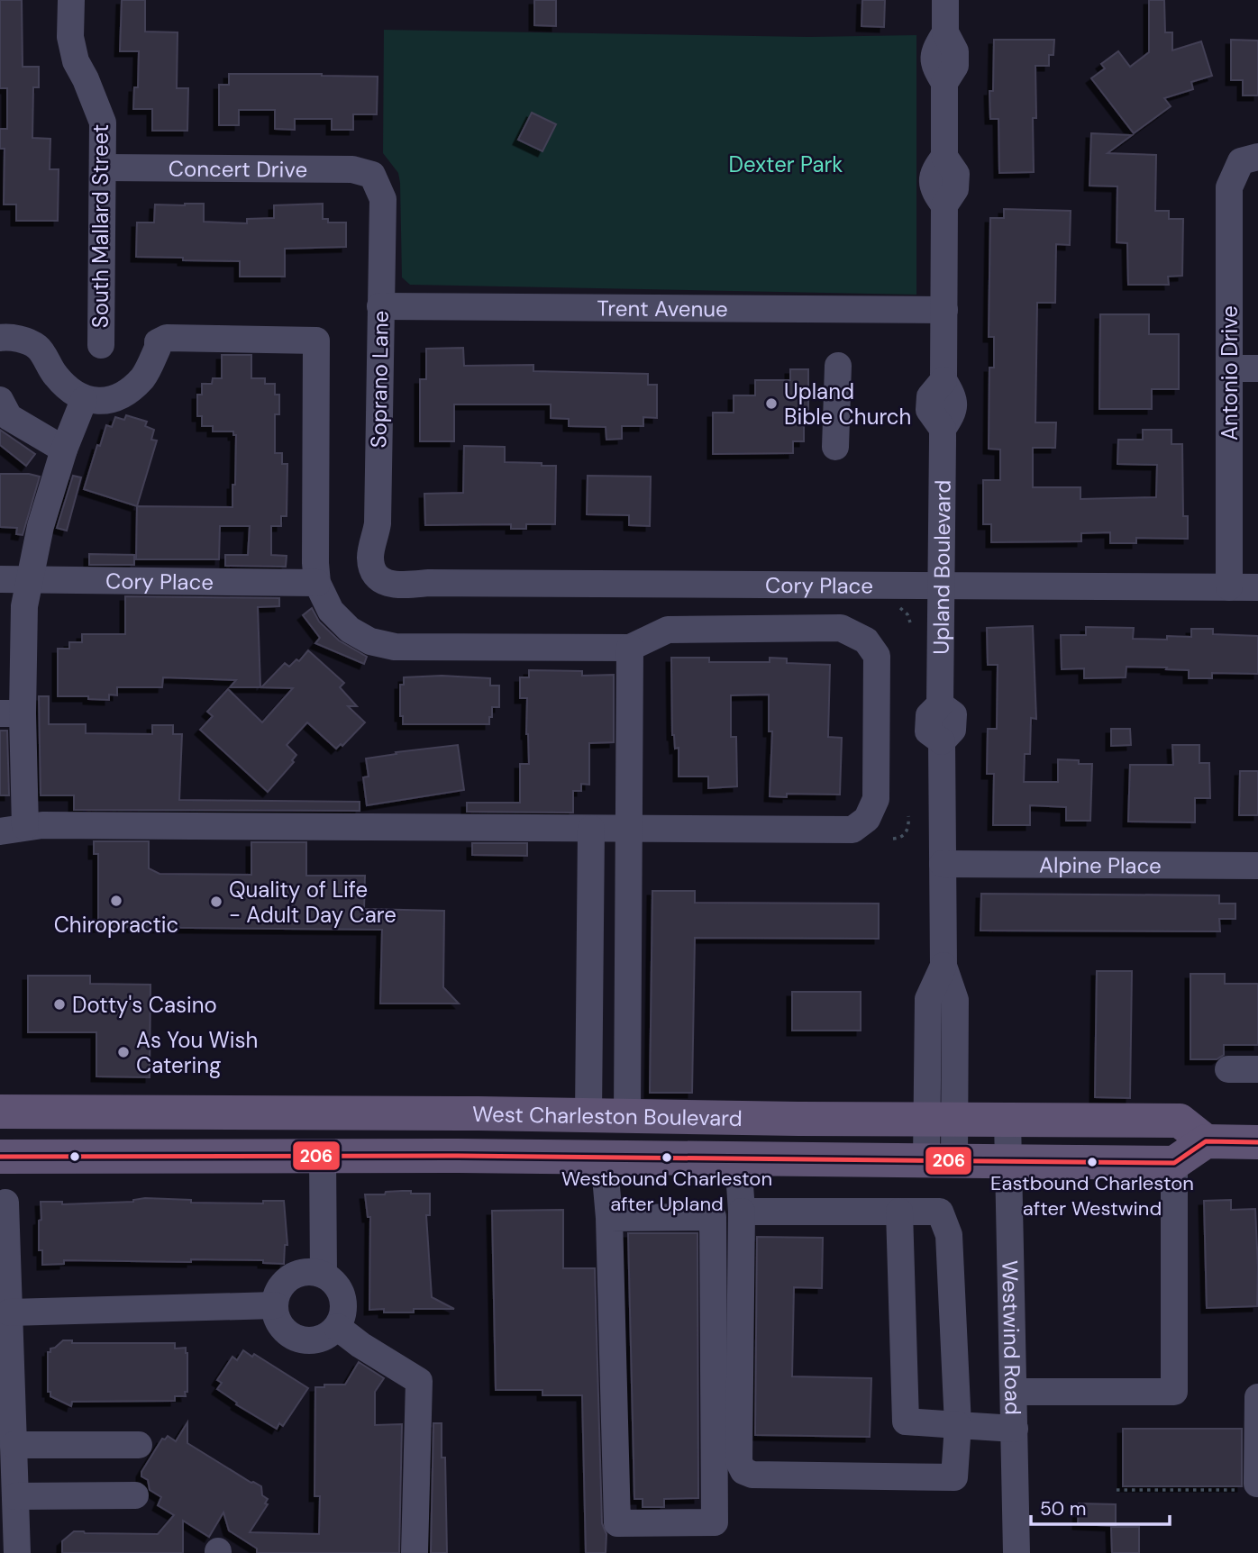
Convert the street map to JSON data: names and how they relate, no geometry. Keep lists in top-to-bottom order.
{
  "streets": {
    "main road": ["West Charleston Boulevard"],
    "street": [
      "Concert Drive",
      "South Mallard Street",
      "Trent Avenue",
      "Antonio Drive",
      "Soprano Lane",
      "Upland Boulevard",
      "Cory Place",
      "Alpine Place",
      "Westwind Road"
    ]
  },
  "crossings": [
    ["Concert Drive", "South Mallard Street"],
    ["Concert Drive", "Soprano Lane"],
    ["Trent Avenue", "Soprano Lane"],
    ["Trent Avenue", "Upland Boulevard"],
    ["Antonio Drive", "Cory Place"],
    ["Soprano Lane", "Cory Place"],
    ["Upland Boulevard", "Cory Place"],
    ["Upland Boulevard", "Alpine Place"],
    ["Upland Boulevard", "West Charleston Boulevard"],
    ["West Charleston Boulevard", "Westwind Road"]
  ],
  "parks": ["Dexter Park"],
  "places": [
    "Upland Bible Church",
    "Chiropractic",
    "Quality of Life - Adult Day Care",
    "Dotty's Casino",
    "As You Wish Catering",
    "Westbound Charleston after Upland",
    "Eastbound Charleston after Westwind"
  ],
  "lines": ["transit line 206"],
  "scale_bar": "50 m"
}
